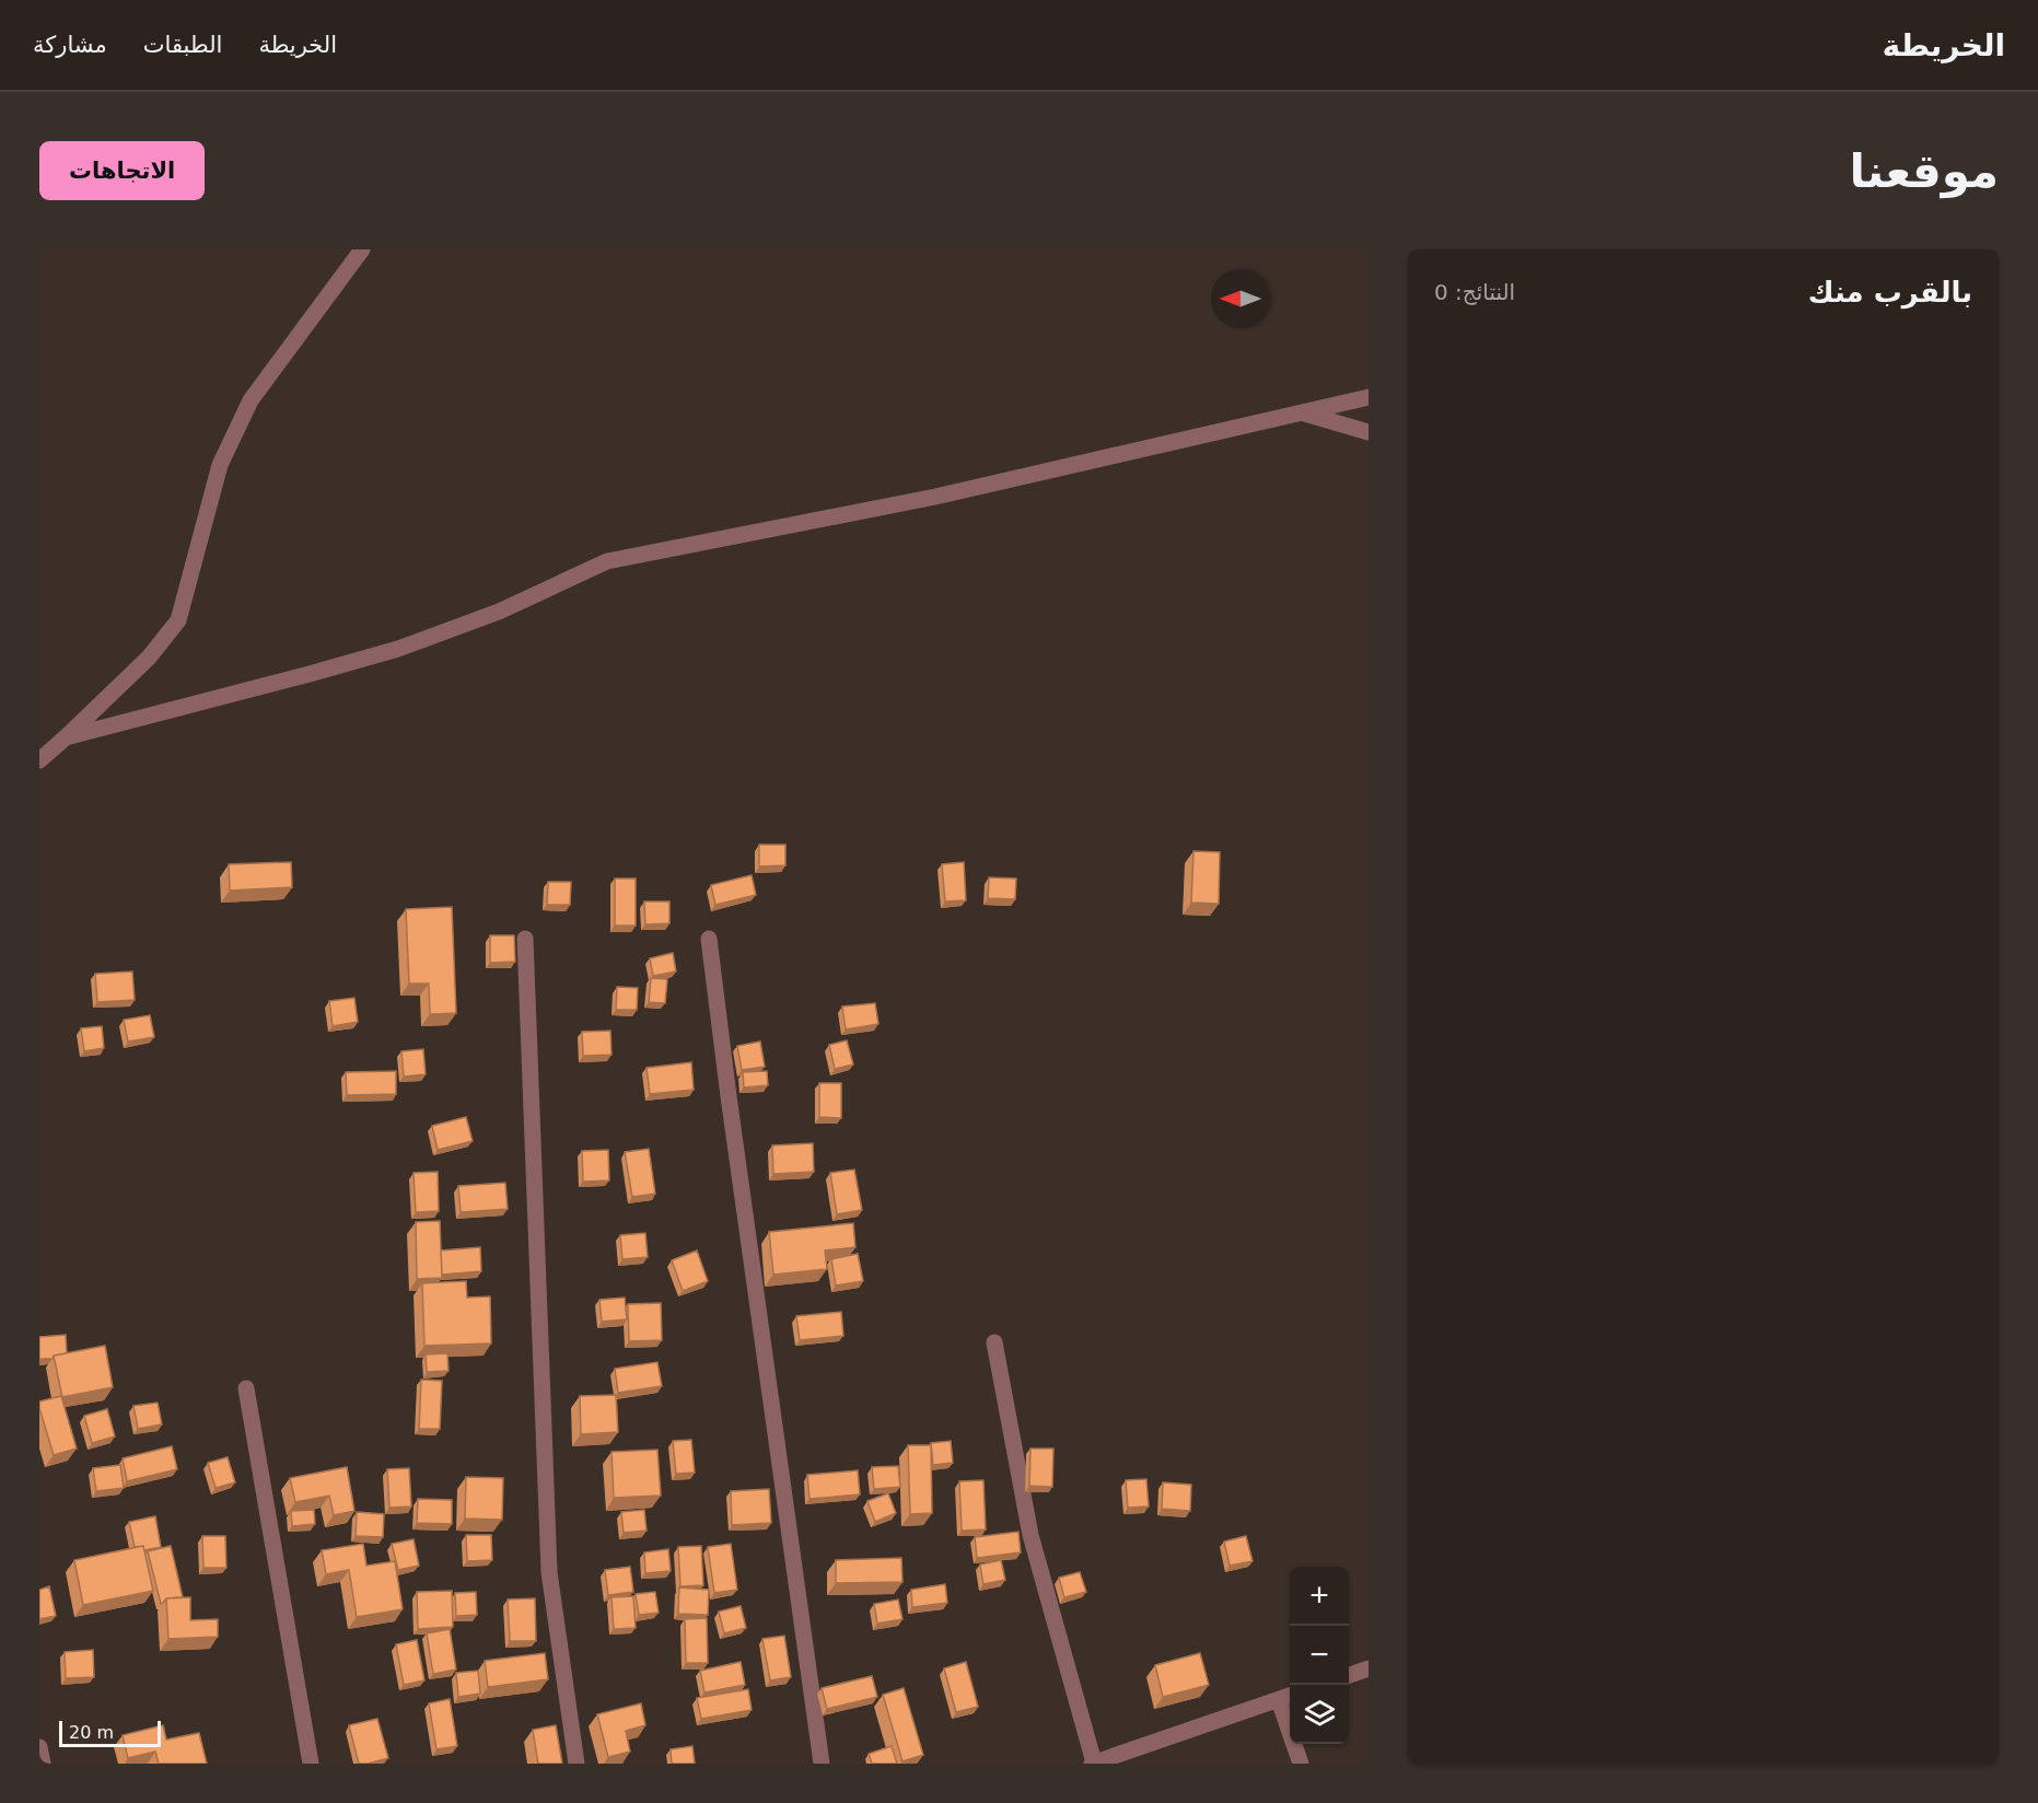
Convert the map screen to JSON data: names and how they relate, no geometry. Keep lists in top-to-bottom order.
{
  "scale_bar": "20 m",
  "north": "left",
  "page": {
    "header": "الخريطة",
    "nav": ["الخريطة", "الطبقات", "مشاركة"],
    "buttons": "الاتجاهات",
    "title": "موقعنا",
    "heading": ["بالقرب منك", "النتائج: 0"],
    "map_buttons": ["+", "−"],
    "scale": "20 m"
  }
}
